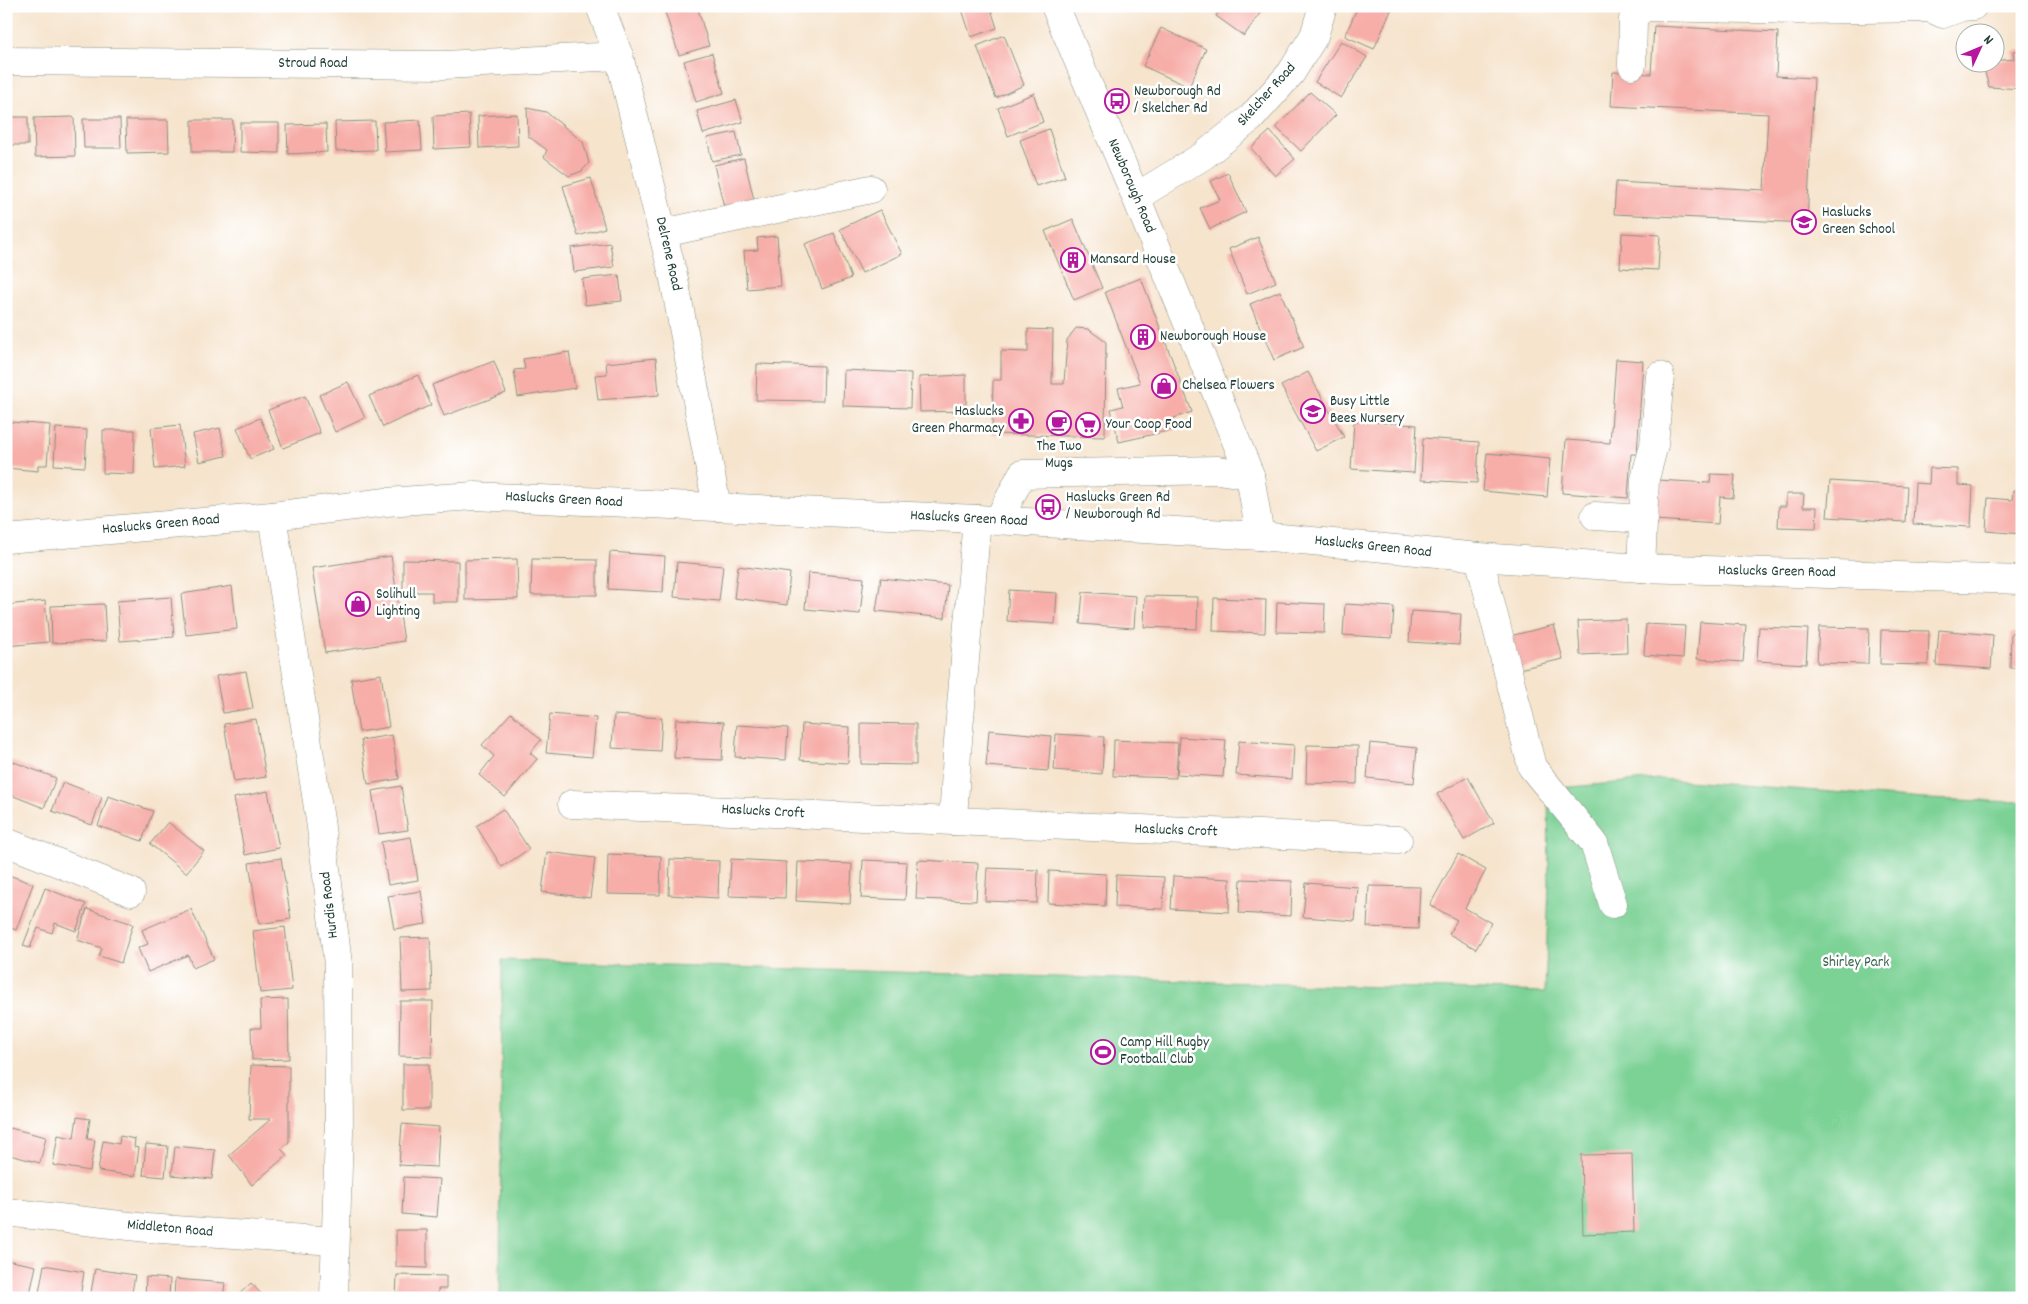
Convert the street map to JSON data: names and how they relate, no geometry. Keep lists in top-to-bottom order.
{
  "streets": {
    "street": [
      "Stroud Road",
      "Skelcher Road",
      "Newborough Road",
      "Delrene Road",
      "Haslucks Green Road",
      "Haslucks Croft",
      "Hurdis Road",
      "Middleton Road"
    ]
  },
  "crossings": [
    ["Stroud Road", "Delrene Road"],
    ["Skelcher Road", "Newborough Road"],
    ["Newborough Road", "Haslucks Green Road"],
    ["Delrene Road", "Haslucks Green Road"],
    ["Haslucks Green Road", "Hurdis Road"],
    ["Hurdis Road", "Middleton Road"]
  ],
  "parks": ["Shirley Park"],
  "places": {
    "bus stop": ["Newborough Rd / Skelcher Rd", "Haslucks Green Rd / Newborough Rd"],
    "school or university": ["Haslucks Green School", "Busy Little Bees Nursery"],
    "building": ["Mansard House", "Newborough House"],
    "shop": ["Chelsea Flowers", "Solihull Lighting"],
    "pharmacy": ["Haslucks Green Pharmacy"],
    "cafe": ["The Two Mugs"],
    "supermarket": ["Your Coop Food"],
    "sports": ["Camp Hill Rugby Football Club"]
  },
  "north": "top right"
}
